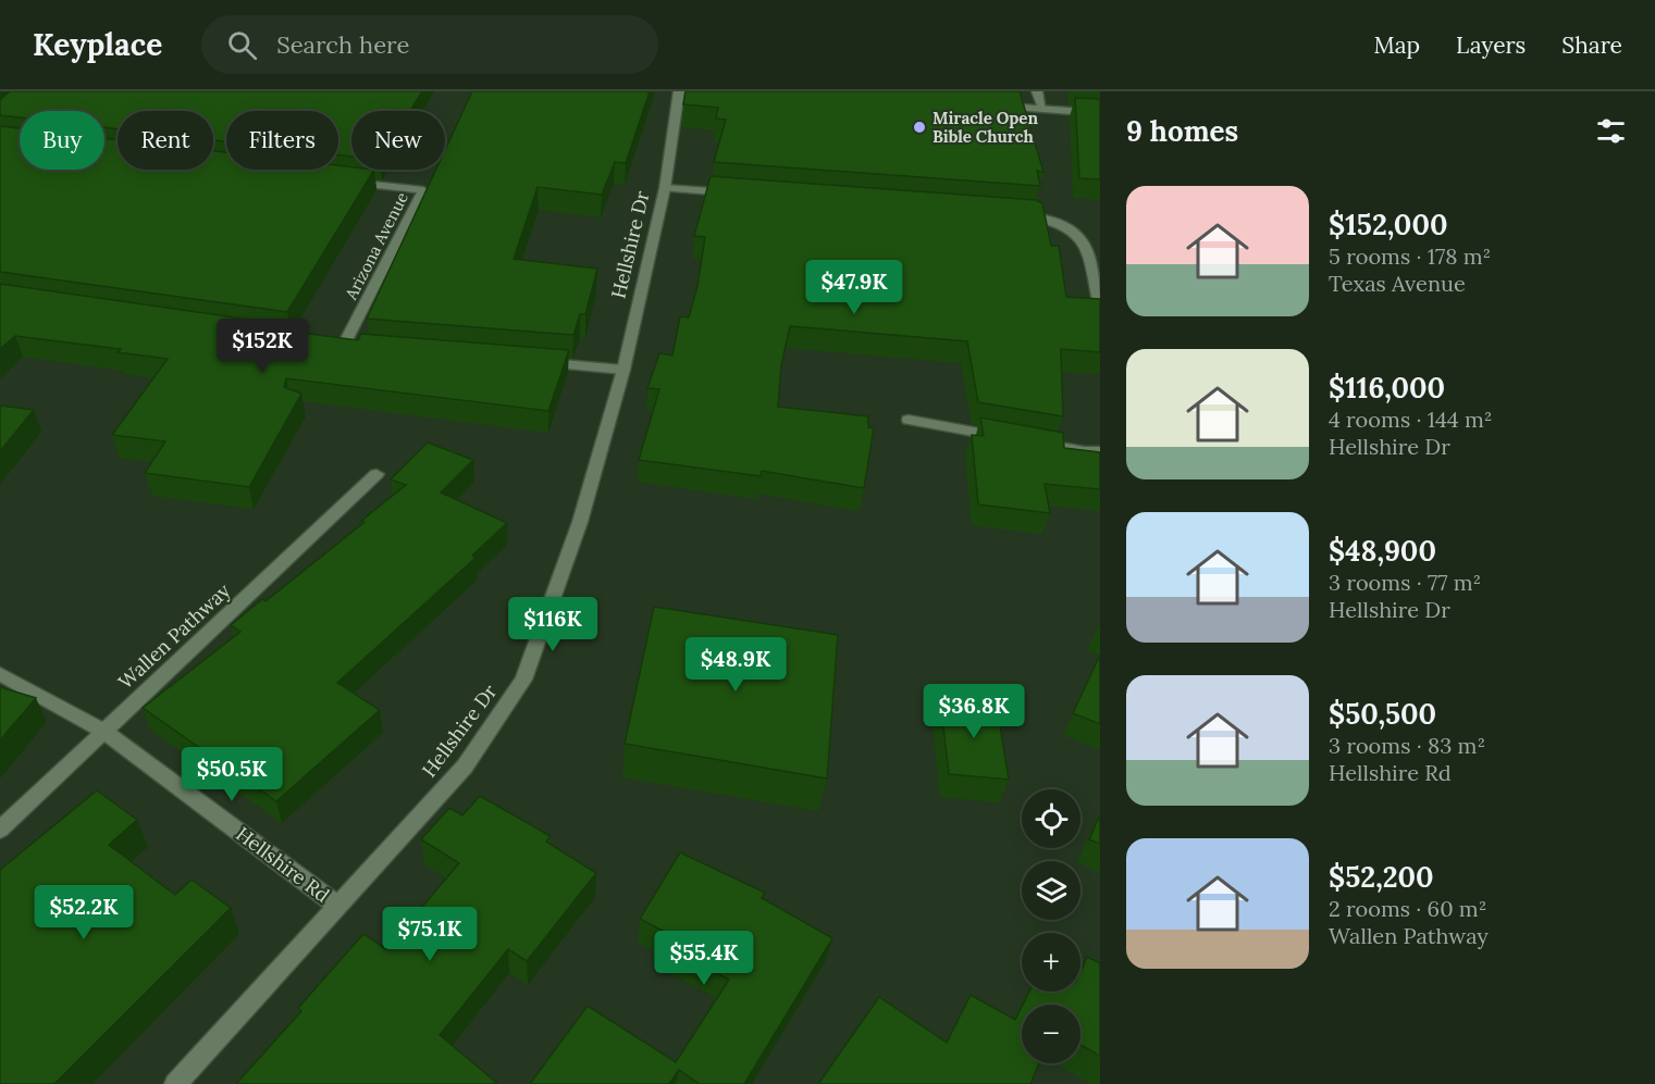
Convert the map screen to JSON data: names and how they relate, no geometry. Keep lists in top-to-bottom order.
{
  "streets": {
    "street": [
      "Hellshire Dr",
      "Arizona Avenue",
      "Wallen Pathway",
      "Hellshire Rd"
    ]
  },
  "crossings": [
    ["Hellshire Dr", "Hellshire Rd"],
    ["Wallen Pathway", "Hellshire Rd"]
  ],
  "places": ["Miracle Open Bible Church"],
  "page": {
    "header": "Keyplace",
    "search": "Search here",
    "nav": ["Map", "Layers", "Share"],
    "heading": "9 homes",
    "chip": [
      "Buy",
      "Rent",
      "Filters",
      "New"
    ],
    "list": [
      {
        "name": "$152,000",
        "note": "5 rooms · 178 m² · Texas Avenue"
      },
      {
        "name": "$116,000",
        "note": "4 rooms · 144 m² · Hellshire Dr"
      },
      {
        "name": "$48,900",
        "note": "3 rooms · 77 m² · Hellshire Dr"
      },
      {
        "name": "$50,500",
        "note": "3 rooms · 83 m² · Hellshire Rd"
      },
      {
        "name": "$52,200",
        "note": "2 rooms · 60 m² · Wallen Pathway"
      }
    ],
    "price": [
      "$47.9K",
      "$152K",
      "$116K",
      "$48.9K",
      "$36.8K",
      "$50.5K",
      "$52.2K",
      "$75.1K",
      "$55.4K"
    ],
    "map_buttons": ["+", "−"]
  }
}
